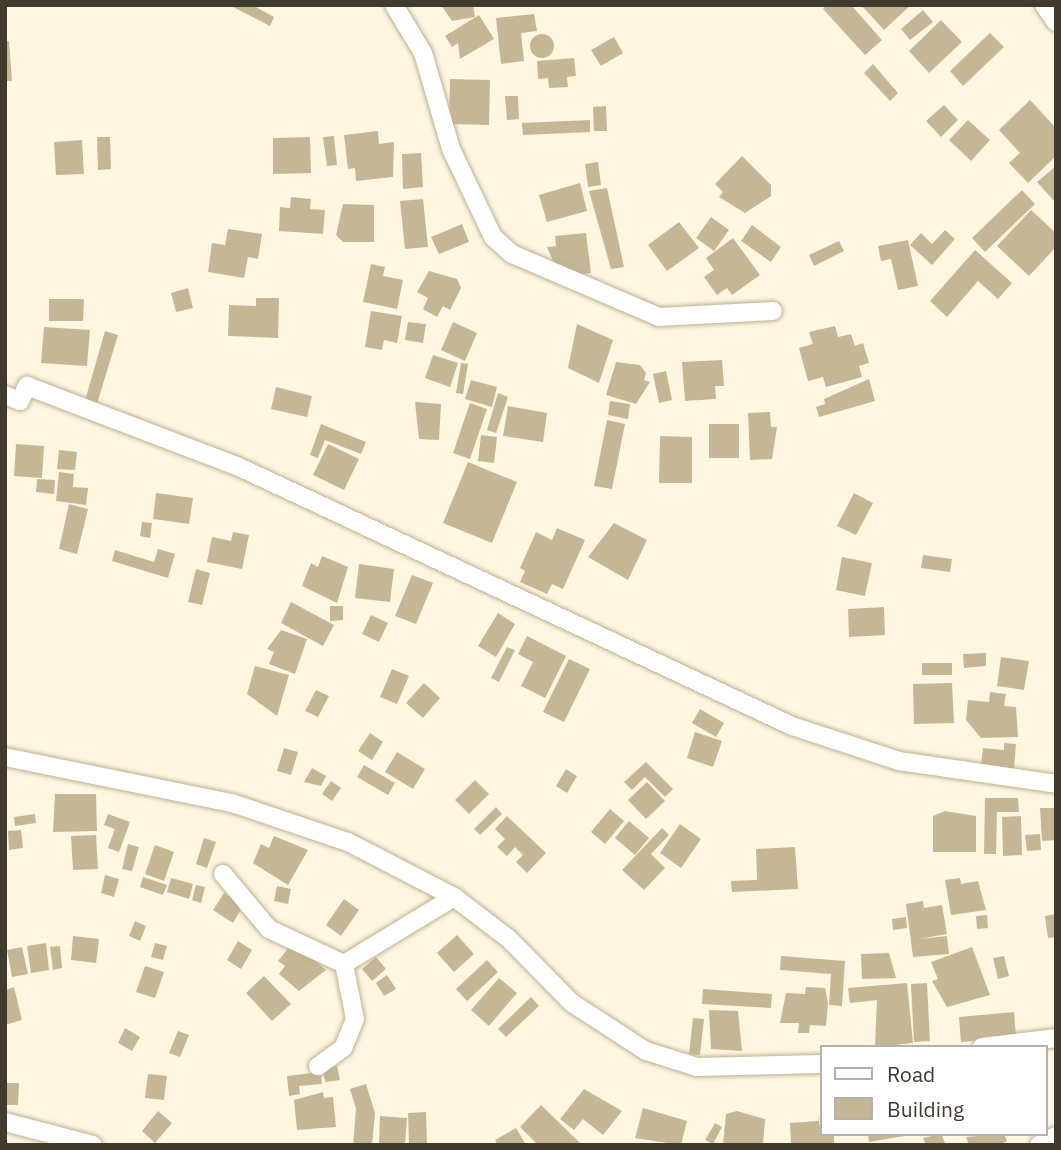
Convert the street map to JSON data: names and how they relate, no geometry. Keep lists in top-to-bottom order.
{
  "legend": ["Road", "Building"]
}
